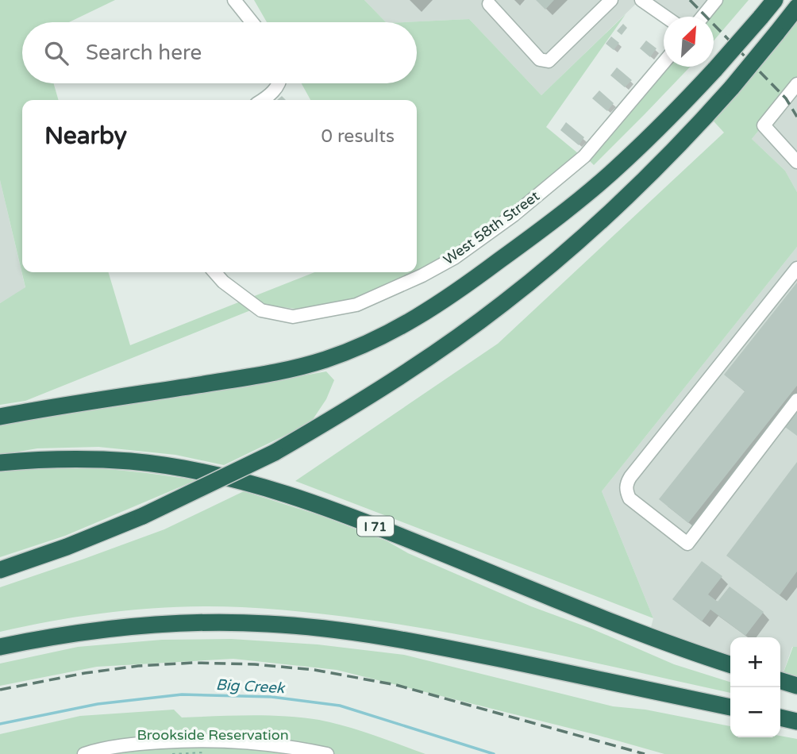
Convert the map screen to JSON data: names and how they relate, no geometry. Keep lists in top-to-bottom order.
{
  "streets": {
    "highway": ["I 71"],
    "street": ["West 58th Street"]
  },
  "water": ["Big Creek"],
  "parks": ["Brookside Reservation"],
  "north": "top right",
  "page": {
    "search": "Search here",
    "heading": ["Nearby", "0 results"],
    "map_buttons": ["+", "−"]
  }
}
